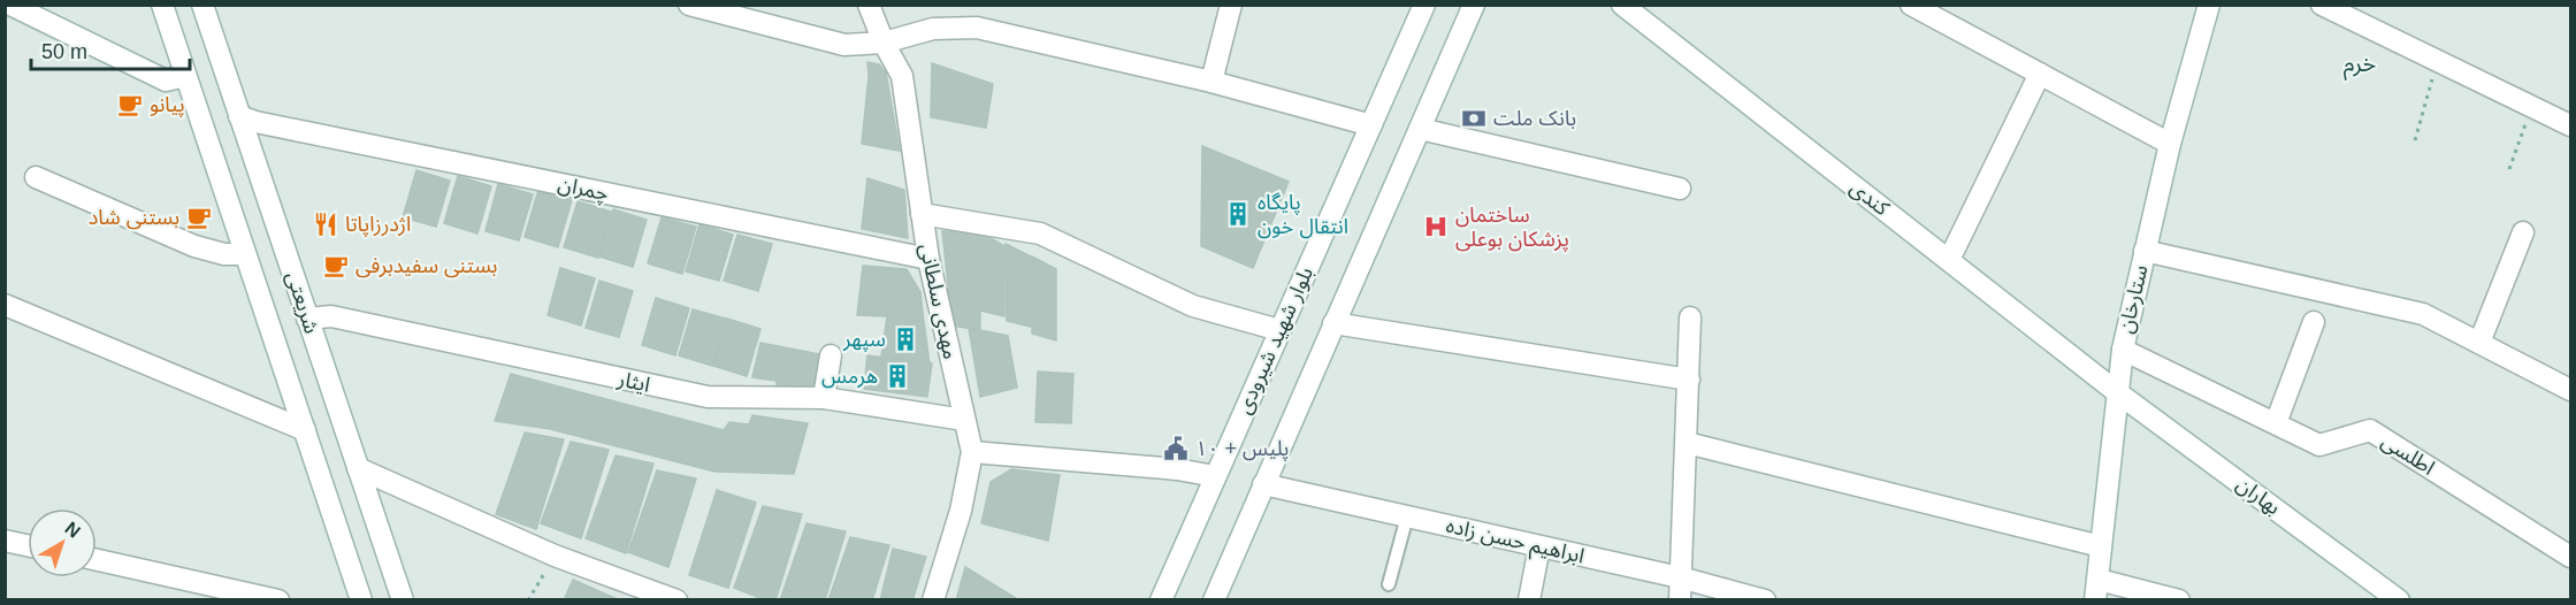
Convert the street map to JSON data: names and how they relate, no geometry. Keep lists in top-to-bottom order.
{
  "streets": {
    "street": [
      "چمران",
      "کندی",
      "ستارخان",
      "مهدی سلطانی",
      "شریعتی",
      "بلوار شهید شیرودی",
      "ایثار",
      "اطلسی",
      "بهاران",
      "ابراهیم حسن زاده"
    ]
  },
  "crossings": [
    ["چمران", "مهدی سلطانی"],
    ["چمران", "شریعتی"],
    ["کندی", "ستارخان"],
    ["کندی", "بهاران"],
    ["ستارخان", "اطلسی"],
    ["ستارخان", "بهاران"],
    ["مهدی سلطانی", "ایثار"],
    ["شریعتی", "ایثار"]
  ],
  "districts": ["خرم"],
  "places": {
    "cafe": ["پیانو", "بستنی شاد", "بستنی سفیدبرفی"],
    "bank": ["بانک ملت"],
    "building": ["پایگاه انتقال خون", "سپهر", "هرمس"],
    "restaurant": ["اژدرزاپاتا"],
    "hospital": ["ساختمان پزشکان بوعلی"],
    "public building": ["پلیس + ۱۰"]
  },
  "scale_bar": "50 m",
  "north": "top right"
}
